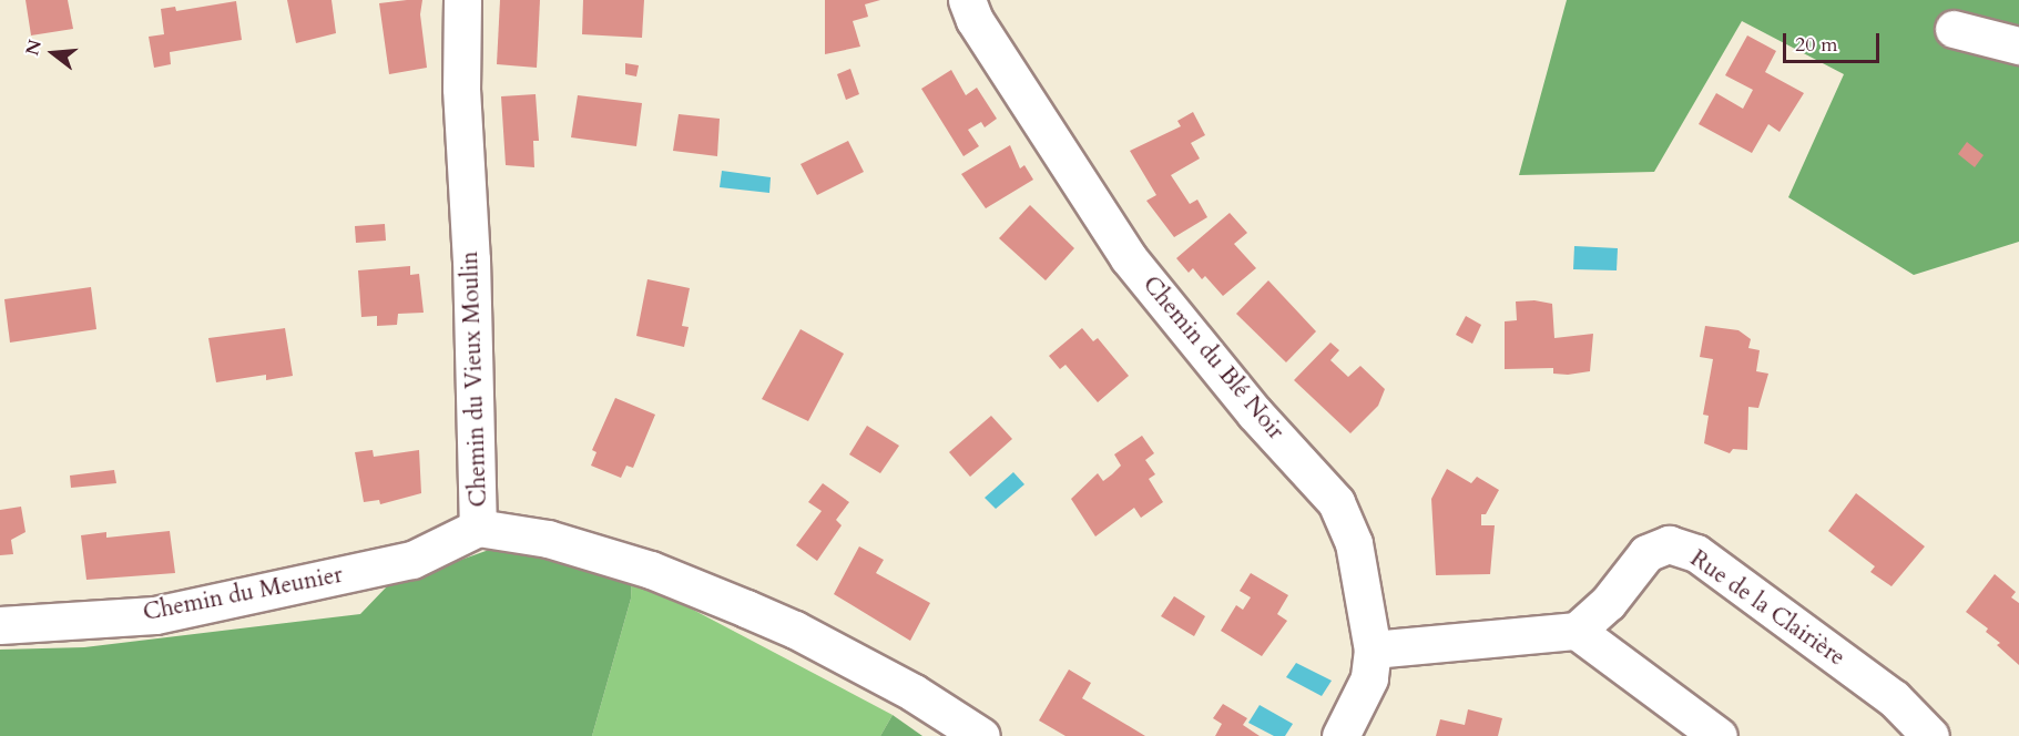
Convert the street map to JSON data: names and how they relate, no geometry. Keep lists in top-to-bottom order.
{
  "streets": {
    "street": [
      "Chemin du Blé Noir",
      "Chemin du Vieux Moulin",
      "Chemin du Meunier",
      "Rue de la Clairière"
    ]
  },
  "crossings": [
    ["Chemin du Vieux Moulin", "Chemin du Meunier"]
  ],
  "scale_bar": "20 m",
  "north": "left"
}
